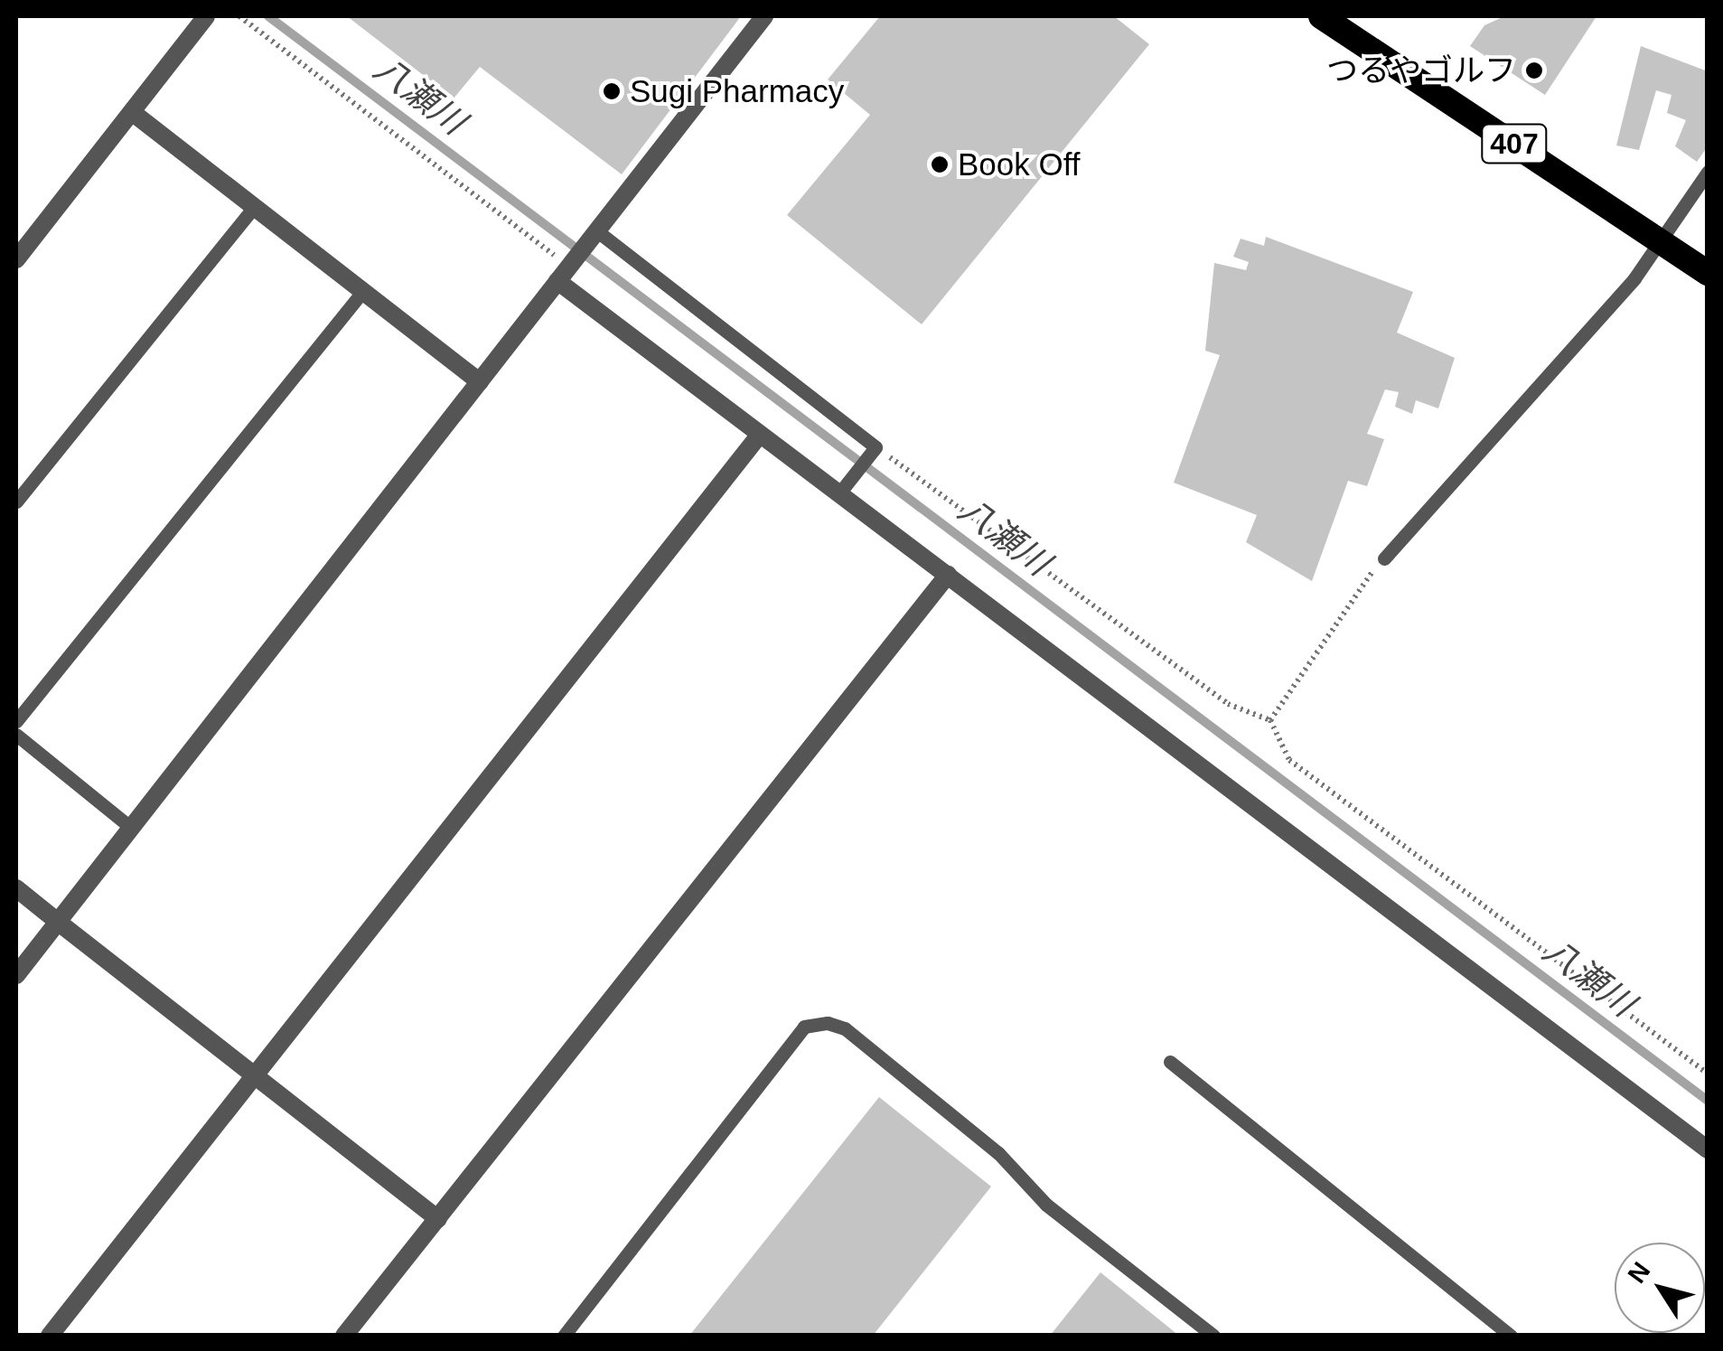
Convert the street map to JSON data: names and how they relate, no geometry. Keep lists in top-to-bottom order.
{
  "streets": {
    "highway": ["407"]
  },
  "water": ["八瀬川"],
  "places": ["つるやゴルフ", "Sugi Pharmacy", "Book Off"],
  "north": "top left"
}
